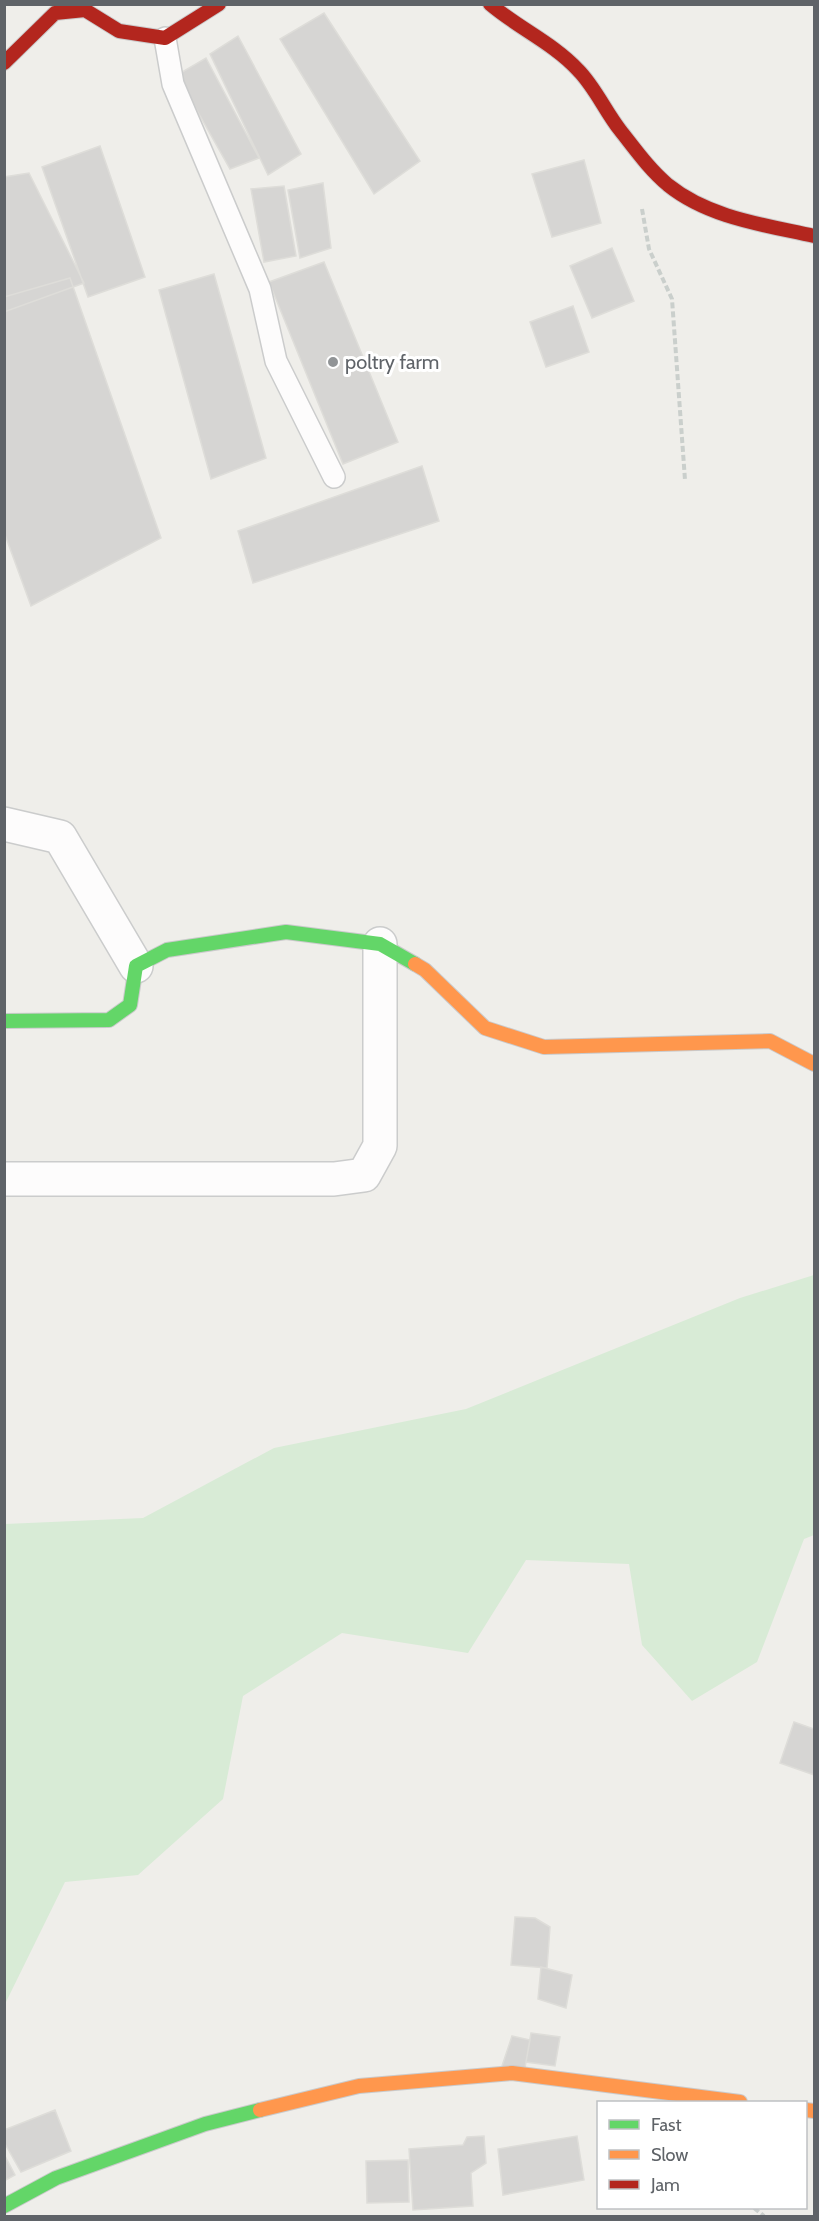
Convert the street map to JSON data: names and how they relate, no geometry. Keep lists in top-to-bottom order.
{
  "places": ["poltry farm"],
  "legend": ["Fast", "Slow", "Jam"]
}
